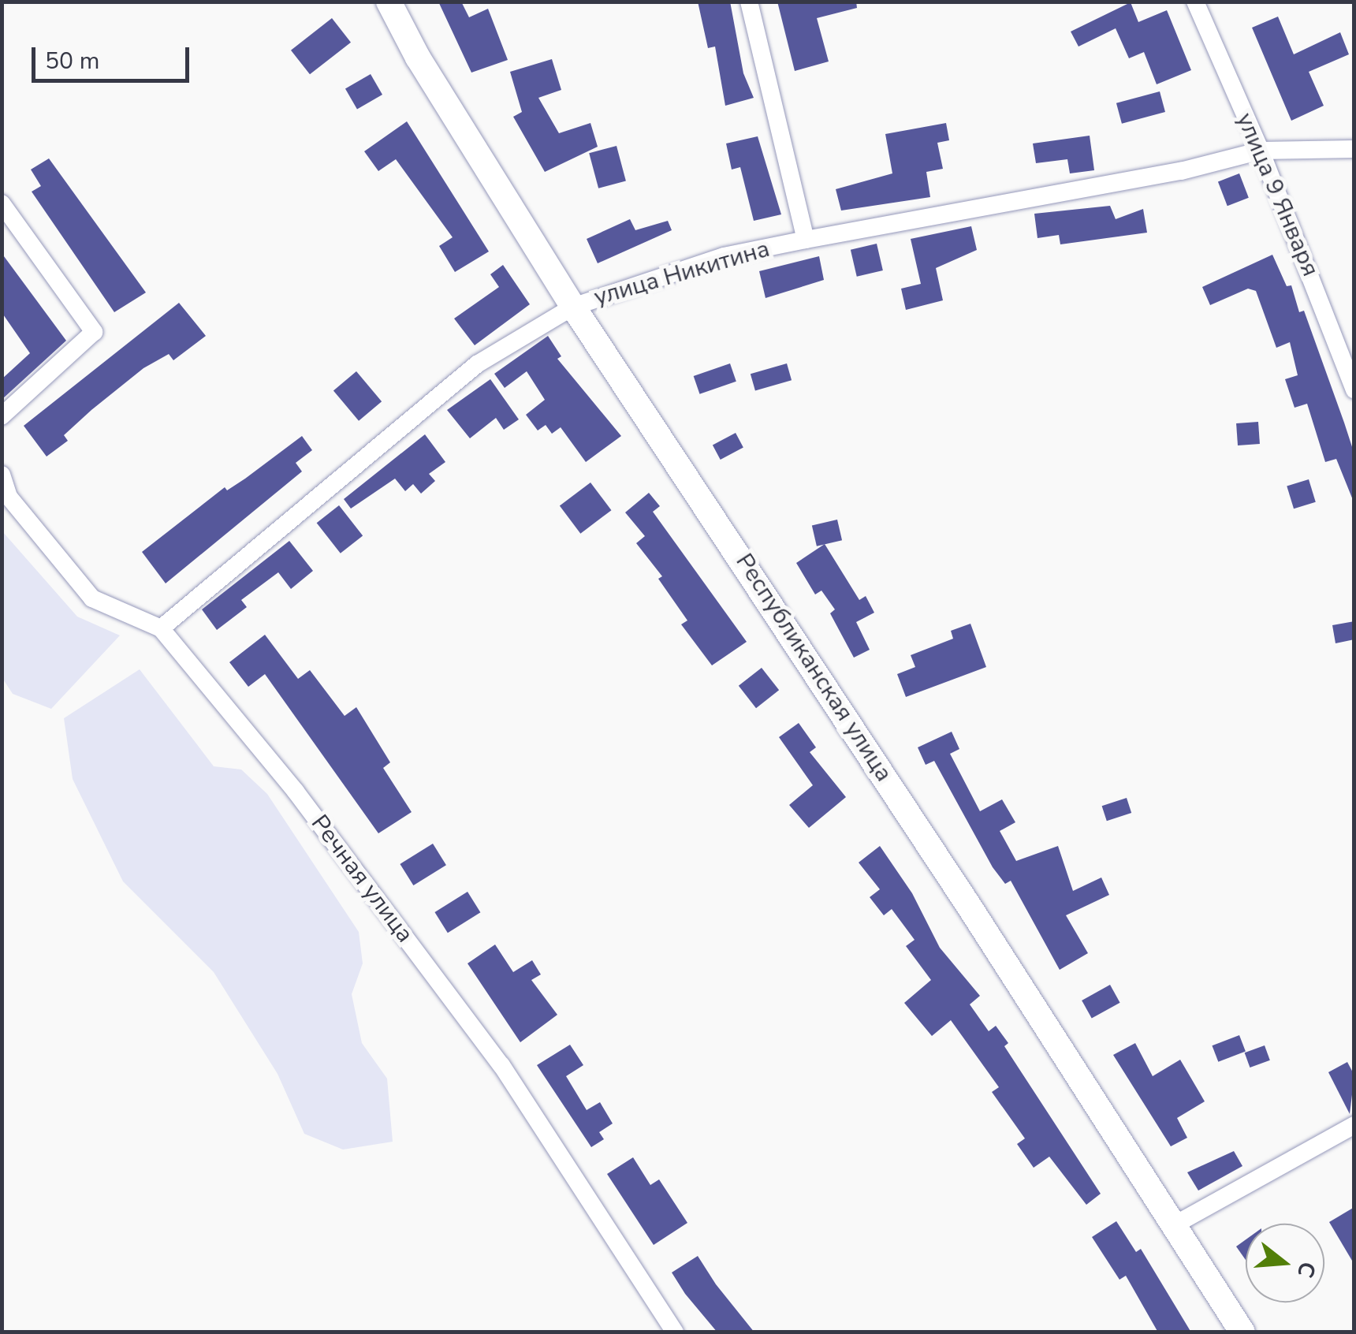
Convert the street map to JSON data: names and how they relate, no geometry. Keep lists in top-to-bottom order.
{
  "streets": {
    "street": [
      "улица 9 Января",
      "улица Никитина",
      "Республиканская улица",
      "Речная улица"
    ]
  },
  "crossings": [
    ["улица 9 Января", "улица Никитина"],
    ["улица Никитина", "Республиканская улица"],
    ["улица Никитина", "Речная улица"]
  ],
  "scale_bar": "50 m",
  "north": "right"
}
